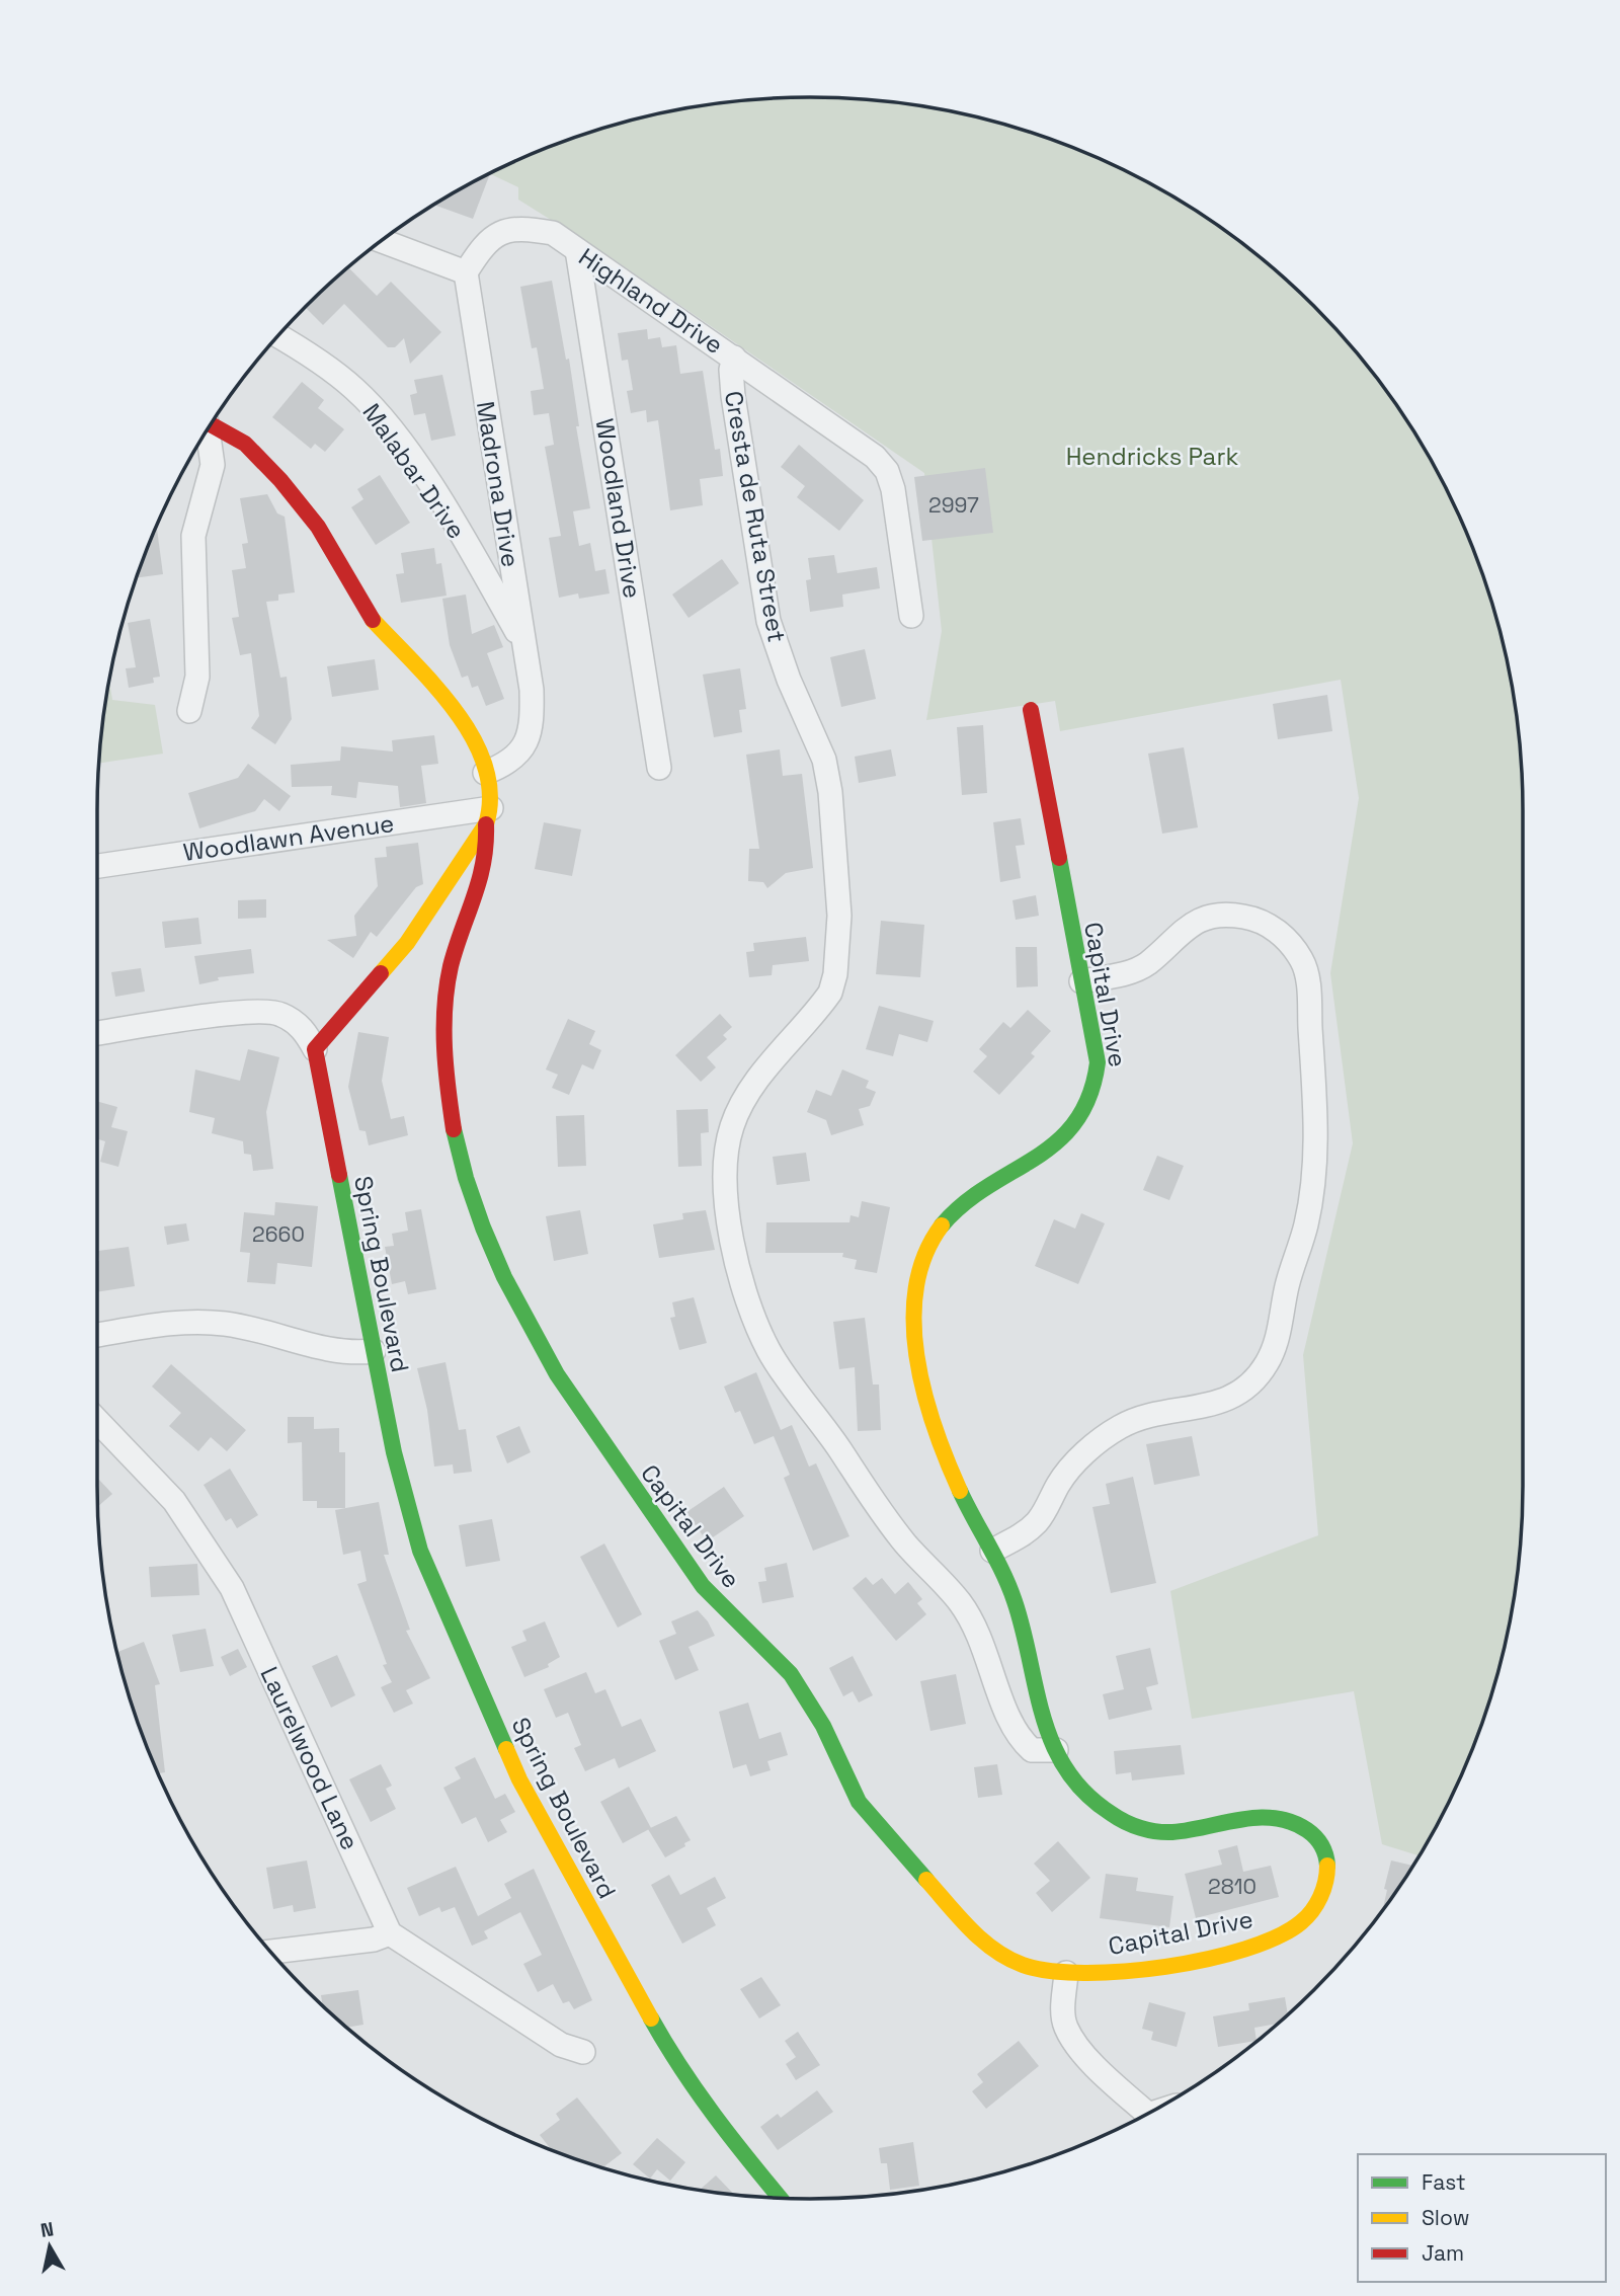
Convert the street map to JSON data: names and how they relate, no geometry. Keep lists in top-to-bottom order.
{
  "streets": {
    "street": [
      "Highland Drive",
      "Malabar Drive",
      "Madrona Drive",
      "Woodland Drive",
      "Cresta de Ruta Street",
      "Woodlawn Avenue",
      "Capital Drive",
      "Spring Boulevard",
      "Laurelwood Lane"
    ]
  },
  "crossings": [
    ["Highland Drive", "Madrona Drive"],
    ["Highland Drive", "Woodland Drive"],
    ["Highland Drive", "Cresta de Ruta Street"],
    ["Malabar Drive", "Madrona Drive"],
    ["Cresta de Ruta Street", "Capital Drive"],
    ["Woodlawn Avenue", "Capital Drive"]
  ],
  "parks": ["Hendricks Park"],
  "house_numbers": ["2997", "2660", "2810"],
  "legend": ["Fast", "Slow", "Jam"],
  "north": "top"
}
